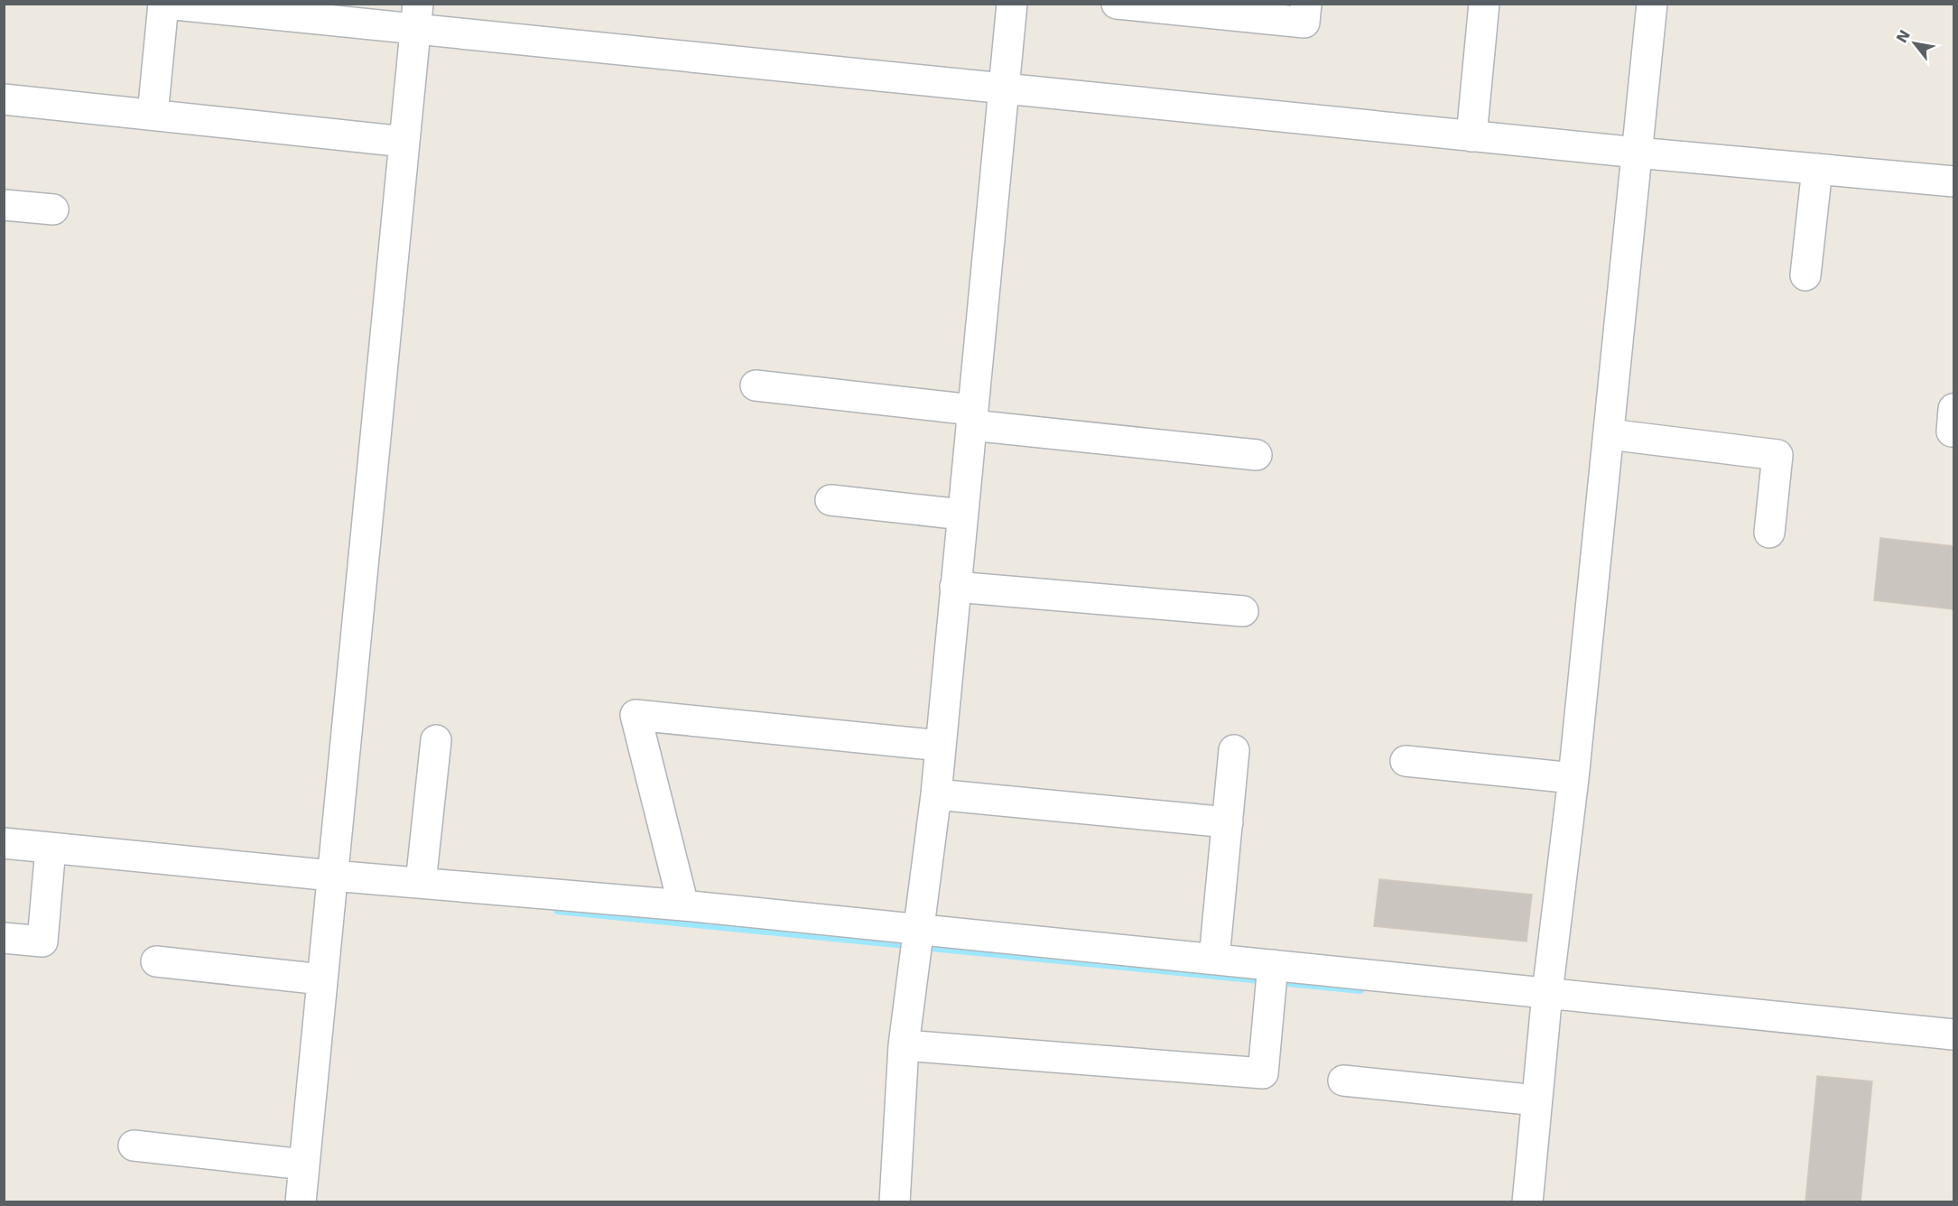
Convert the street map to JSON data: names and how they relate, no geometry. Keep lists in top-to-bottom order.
{
  "north": "top left"
}
